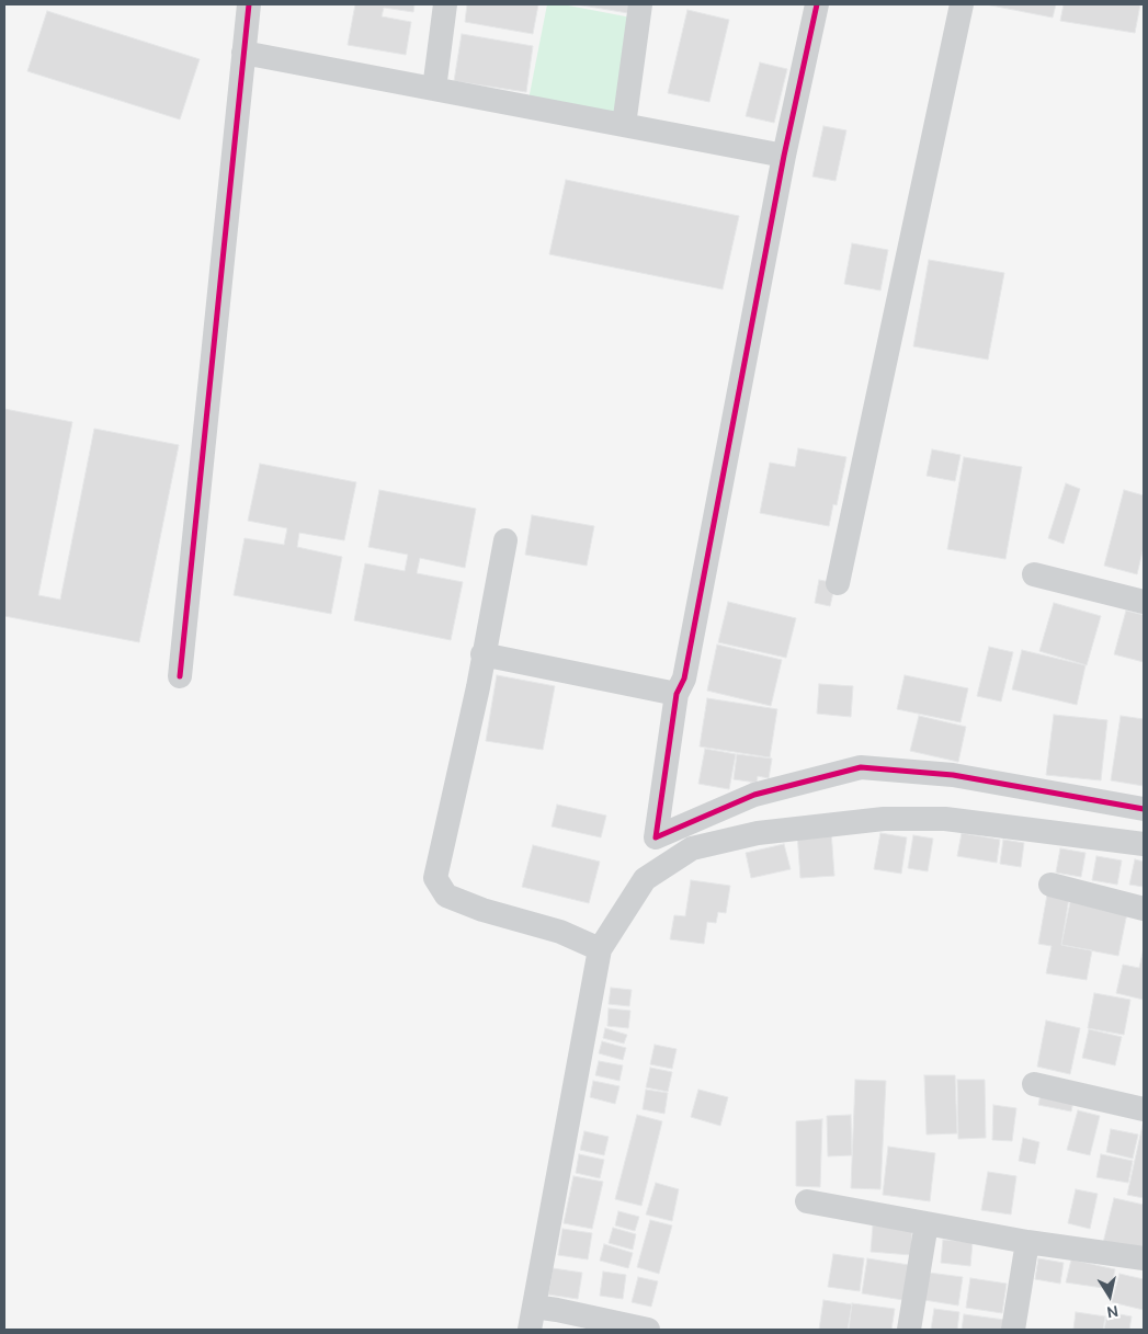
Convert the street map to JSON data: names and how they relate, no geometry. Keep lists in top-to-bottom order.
{
  "north": "bottom"
}
